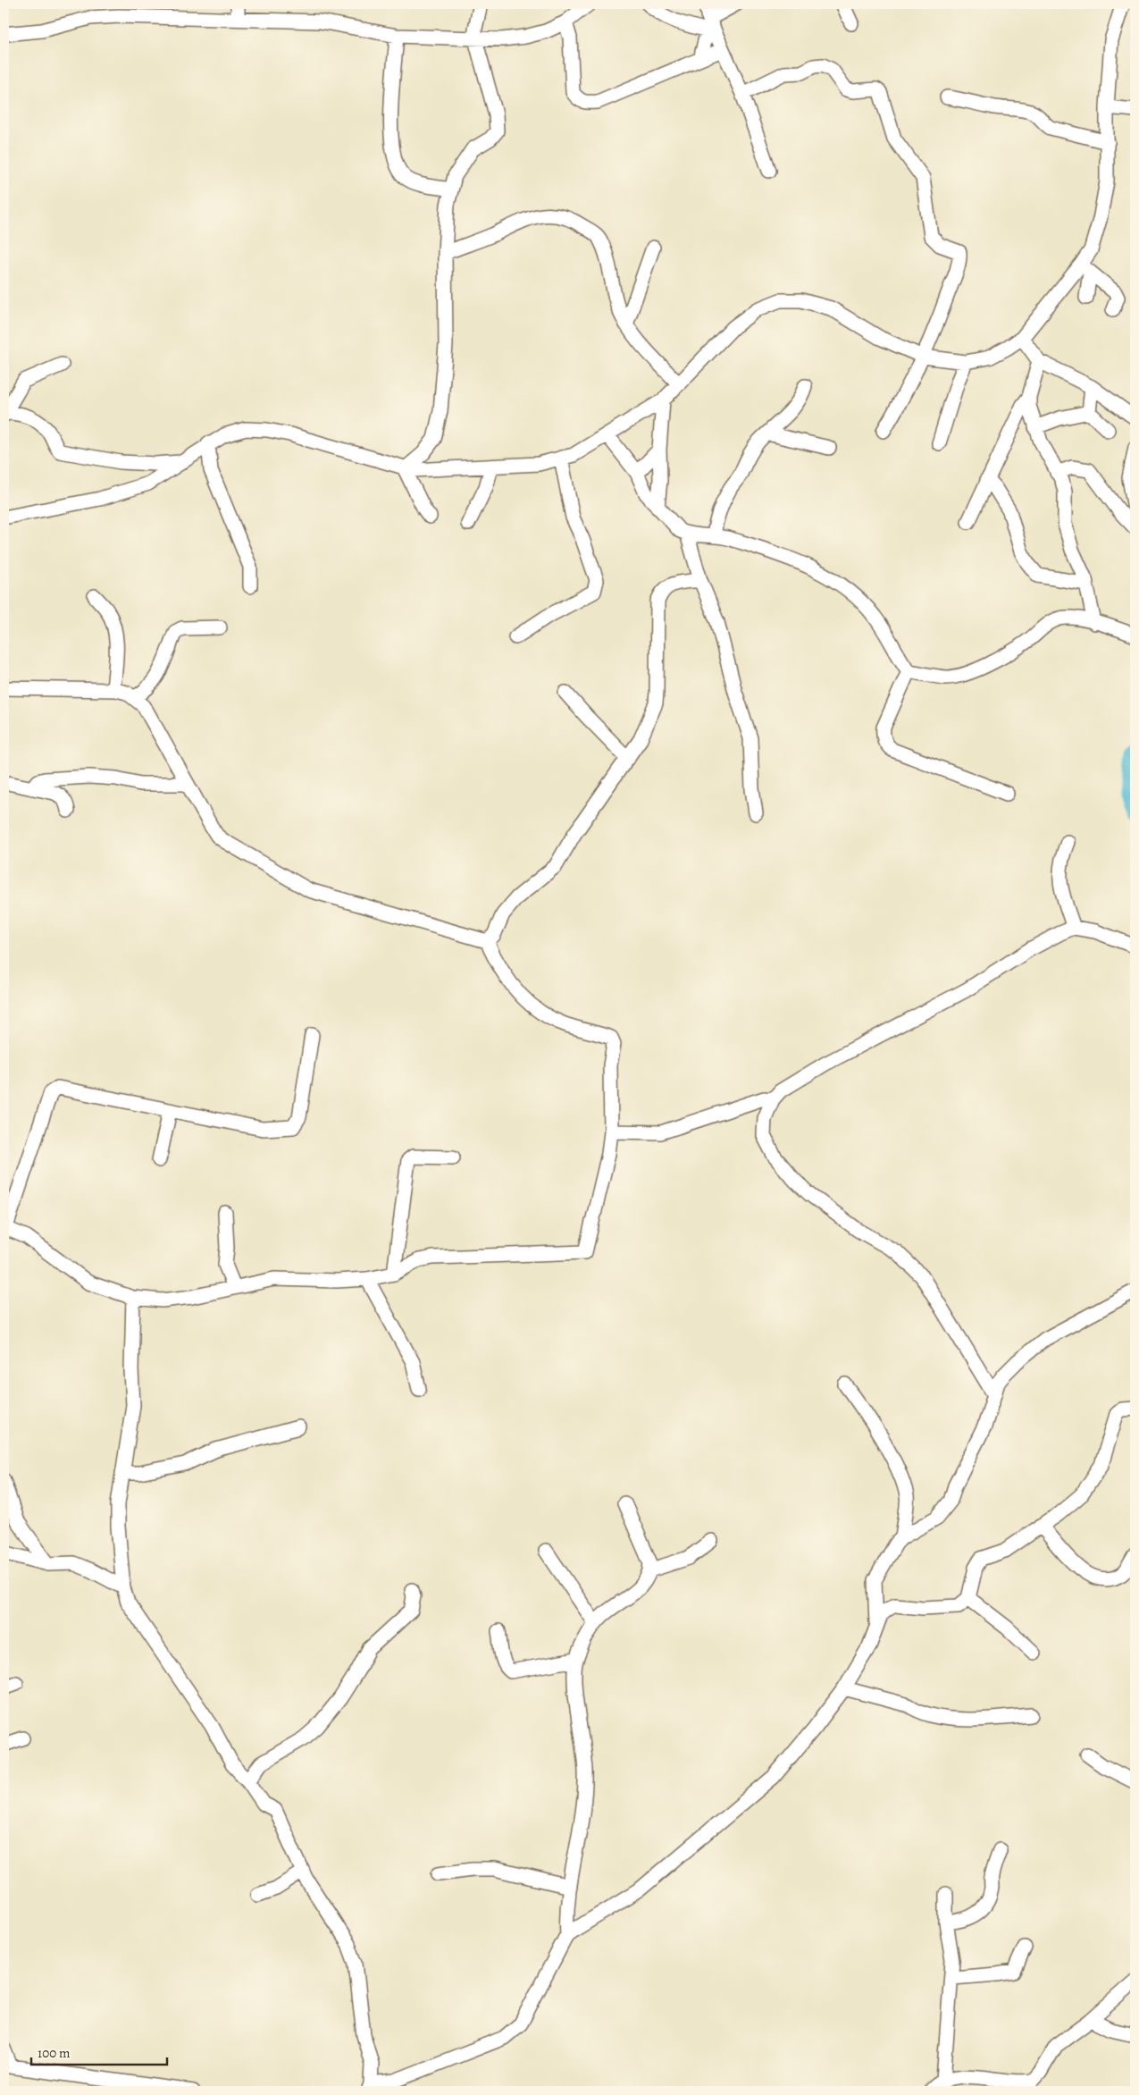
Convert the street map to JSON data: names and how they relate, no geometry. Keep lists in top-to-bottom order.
{
  "scale_bar": "100 m"
}
